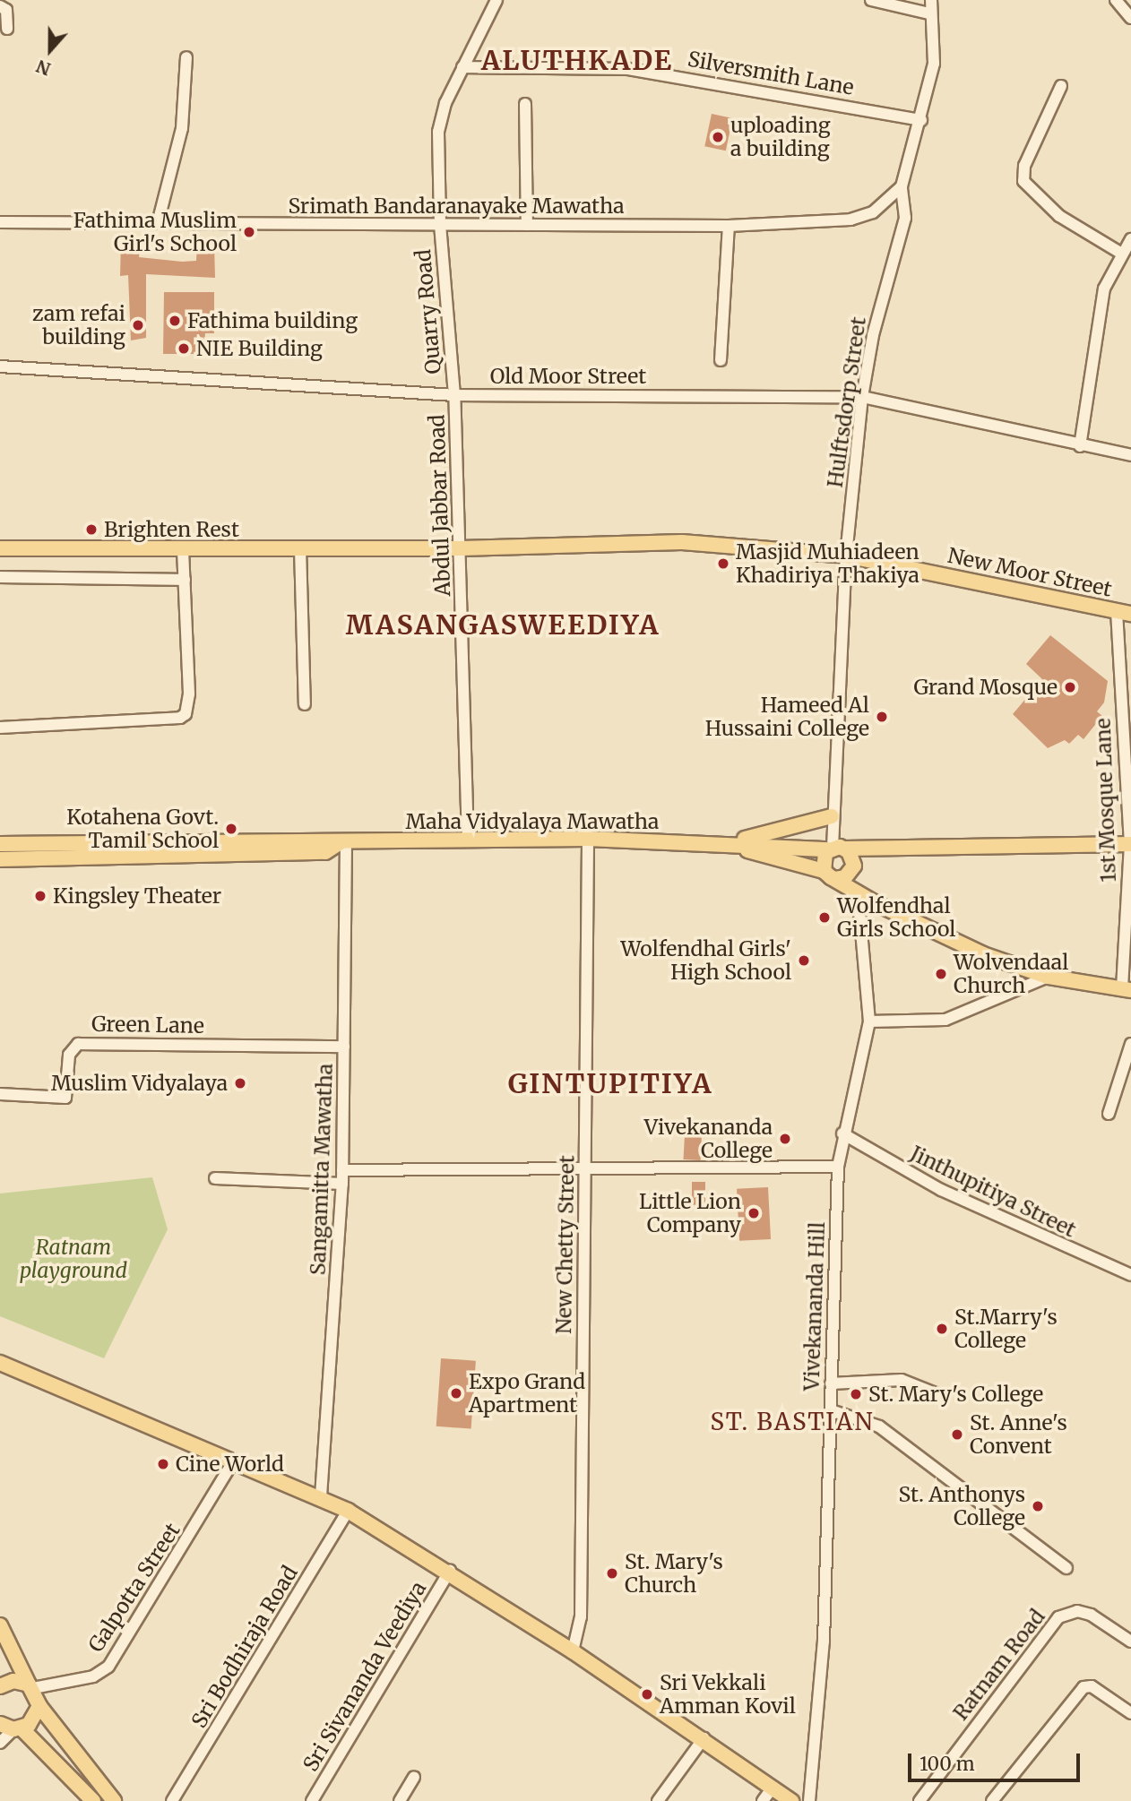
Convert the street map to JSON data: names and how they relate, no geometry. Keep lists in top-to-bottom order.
{
  "streets": {
    "main road": ["New Moor Street", "Maha Vidyalaya Mawatha"],
    "street": [
      "Silversmith Lane",
      "Srimath Bandaranayake Mawatha",
      "Quarry Road",
      "Old Moor Street",
      "Hulftsdorp Street",
      "Abdul Jabbar Road",
      "1st Mosque Lane",
      "Green Lane",
      "Sangamitta Mawatha",
      "Jinthupitiya Street",
      "New Chetty Street",
      "Vivekananda Hill",
      "Galpotta Street",
      "Sri Bodhiraja Road",
      "Ratnam Road",
      "Sri Sivananda Veediya"
    ]
  },
  "crossings": [
    ["Silversmith Lane", "Quarry Road"],
    ["Silversmith Lane", "Hulftsdorp Street"],
    ["Srimath Bandaranayake Mawatha", "Quarry Road"],
    ["Srimath Bandaranayake Mawatha", "Hulftsdorp Street"],
    ["Quarry Road", "Old Moor Street"],
    ["Quarry Road", "Abdul Jabbar Road"],
    ["Old Moor Street", "Hulftsdorp Street"],
    ["Old Moor Street", "Abdul Jabbar Road"],
    ["Hulftsdorp Street", "New Moor Street"],
    ["Hulftsdorp Street", "Maha Vidyalaya Mawatha"],
    ["Abdul Jabbar Road", "New Moor Street"],
    ["Abdul Jabbar Road", "Maha Vidyalaya Mawatha"],
    ["New Moor Street", "1st Mosque Lane"],
    ["1st Mosque Lane", "Maha Vidyalaya Mawatha"],
    ["Maha Vidyalaya Mawatha", "Sangamitta Mawatha"],
    ["Maha Vidyalaya Mawatha", "New Chetty Street"],
    ["Maha Vidyalaya Mawatha", "Vivekananda Hill"],
    ["Green Lane", "Sangamitta Mawatha"],
    ["Jinthupitiya Street", "Vivekananda Hill"]
  ],
  "districts": [
    "ALUTHKADE",
    "MASANGASWEEDIYA",
    "GINTUPITIYA",
    "ST. BASTIAN"
  ],
  "parks": ["Ratnam playground"],
  "places": [
    "uploading a building",
    "Fathima Muslim Girl's School",
    "Fathima building",
    "zam refai building",
    "NIE Building",
    "Brighten Rest",
    "Masjid Muhiadeen Khadiriya Thakiya",
    "Grand Mosque",
    "Hameed Al Hussaini College",
    "Kotahena Govt. Tamil School",
    "Kingsley Theater",
    "Wolfendhal Girls School",
    "Wolfendhal Girls' High School",
    "Wolvendaal Church",
    "Muslim Vidyalaya",
    "Vivekananda College",
    "Little Lion Company",
    "St.Marry's College",
    "Expo Grand Apartment",
    "St. Mary's College",
    "St. Anne's Convent",
    "Cine World",
    "St. Anthonys College",
    "St. Mary's Church",
    "Sri Vekkali Amman Kovil"
  ],
  "scale_bar": "100 m",
  "north": "bottom"
}
